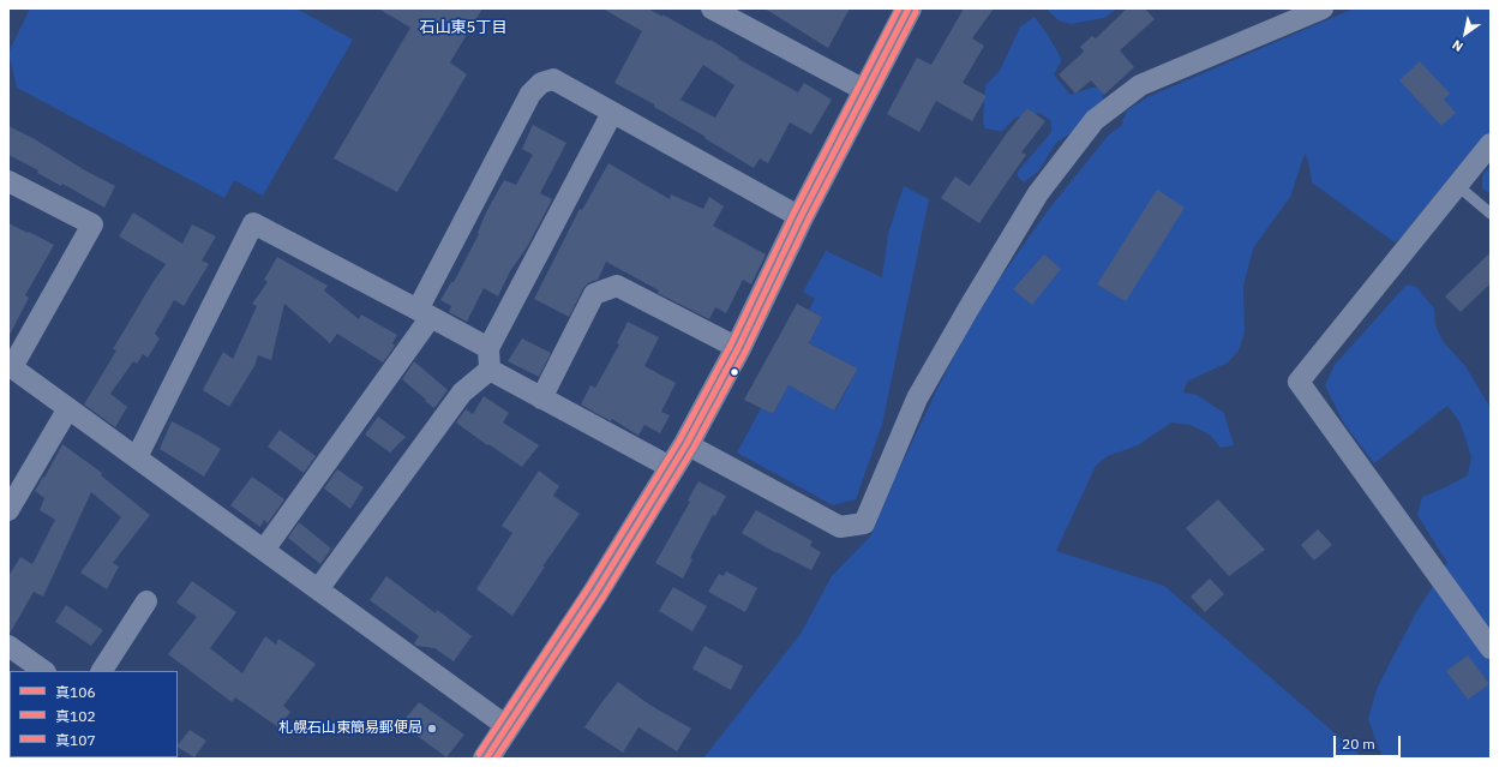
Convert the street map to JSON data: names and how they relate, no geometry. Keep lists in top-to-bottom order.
{
  "districts": ["石山東5丁目"],
  "places": ["札幌石山東簡易郵便局"],
  "lines": ["transit line 真106", "transit line 真107", "transit line 真102"],
  "legend": ["真106", "真102", "真107"],
  "scale_bar": "20 m",
  "north": "bottom left"
}
